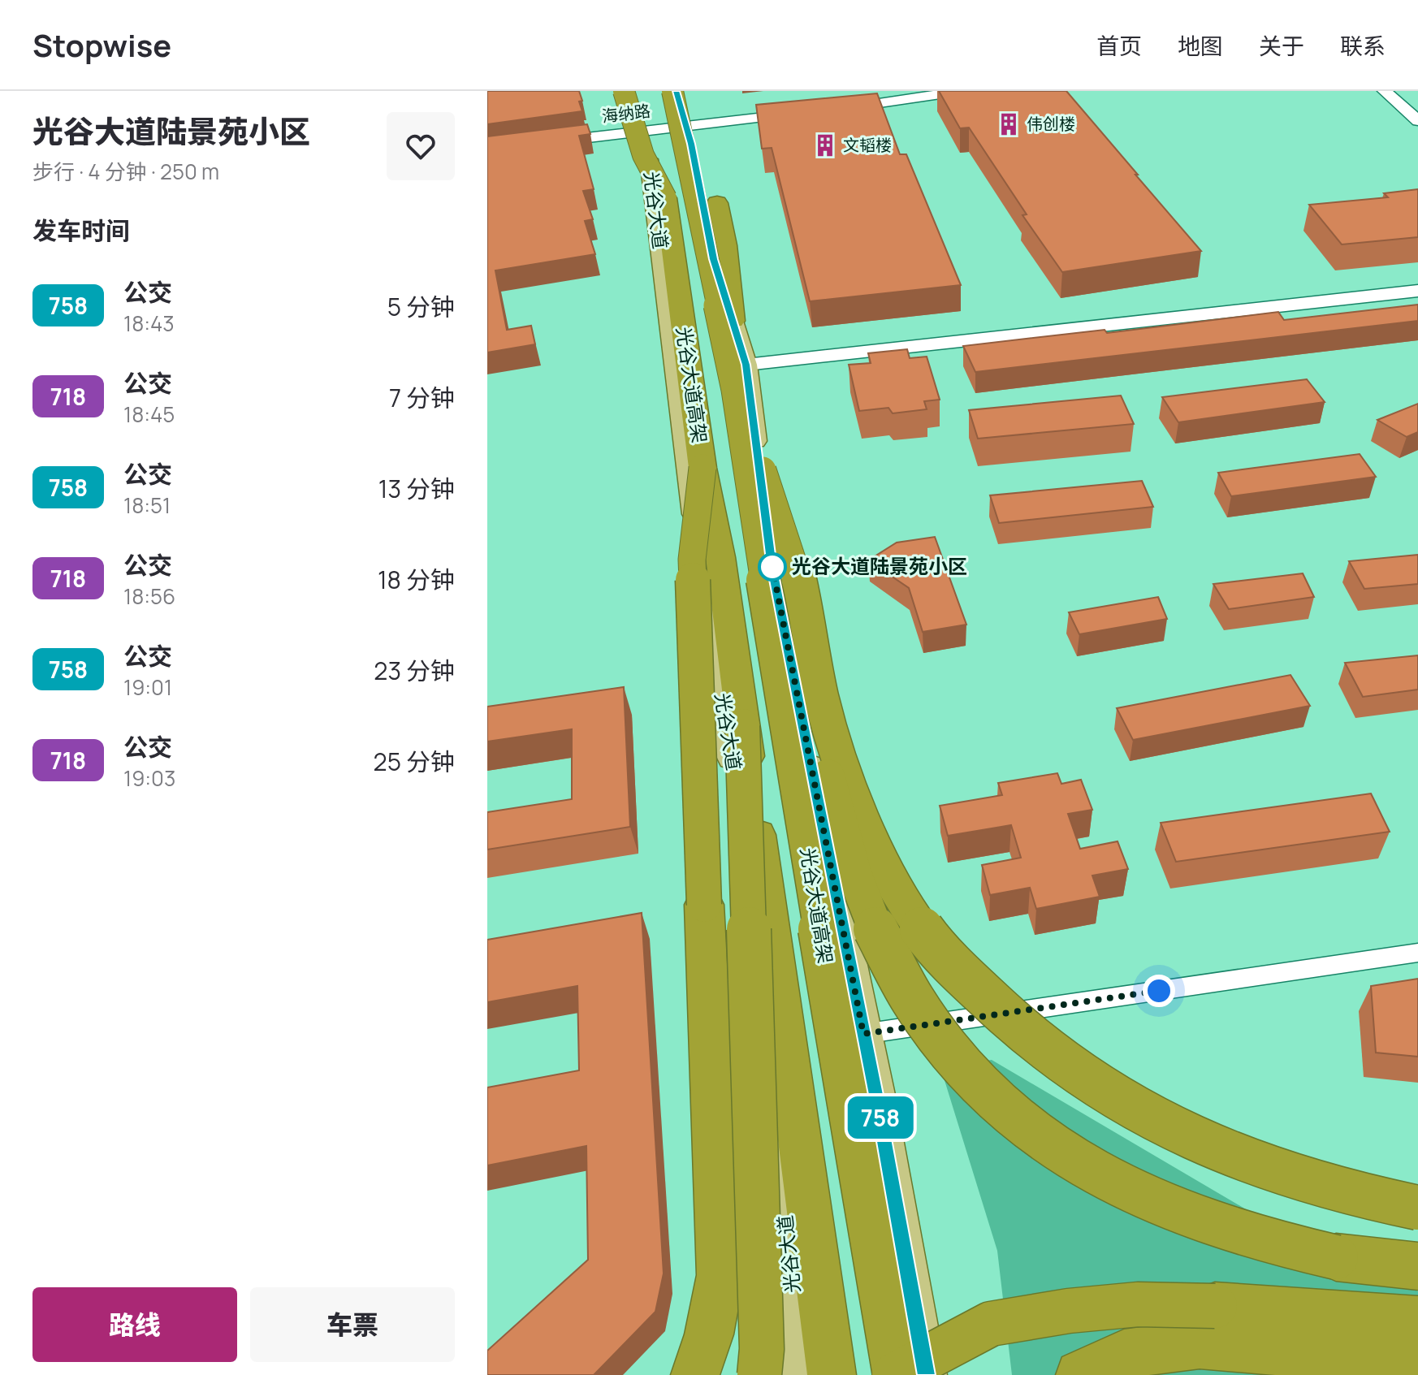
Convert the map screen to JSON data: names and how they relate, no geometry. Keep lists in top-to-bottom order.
{
  "streets": {
    "highway": ["光谷大道高架"],
    "main road": ["光谷大道"],
    "street": ["海纳路"]
  },
  "crossings": [
    ["海纳路", "光谷大道"]
  ],
  "places": {
    "building": ["伟创楼", "文韬楼"],
    "other": ["光谷大道陆景苑小区"]
  },
  "lines": ["bus line 758"],
  "page": {
    "header": "Stopwise",
    "nav": [
      "首页",
      "地图",
      "关于",
      "联系"
    ],
    "heading": [
      ["光谷大道陆景苑小区", "步行 · 4 分钟 · 250 m"],
      "发车时间"
    ],
    "on_map": "758",
    "list": [
      {
        "mark": "758",
        "name": "公交",
        "note": "18:43",
        "value": "5 分钟"
      },
      {
        "mark": "718",
        "name": "公交",
        "note": "18:45",
        "value": "7 分钟"
      },
      {
        "mark": "758",
        "name": "公交",
        "note": "18:51",
        "value": "13 分钟"
      },
      {
        "mark": "718",
        "name": "公交",
        "note": "18:56",
        "value": "18 分钟"
      },
      {
        "mark": "758",
        "name": "公交",
        "note": "19:01",
        "value": "23 分钟"
      },
      {
        "mark": "718",
        "name": "公交",
        "note": "19:03",
        "value": "25 分钟"
      }
    ],
    "buttons": ["路线", "车票"]
  }
}
